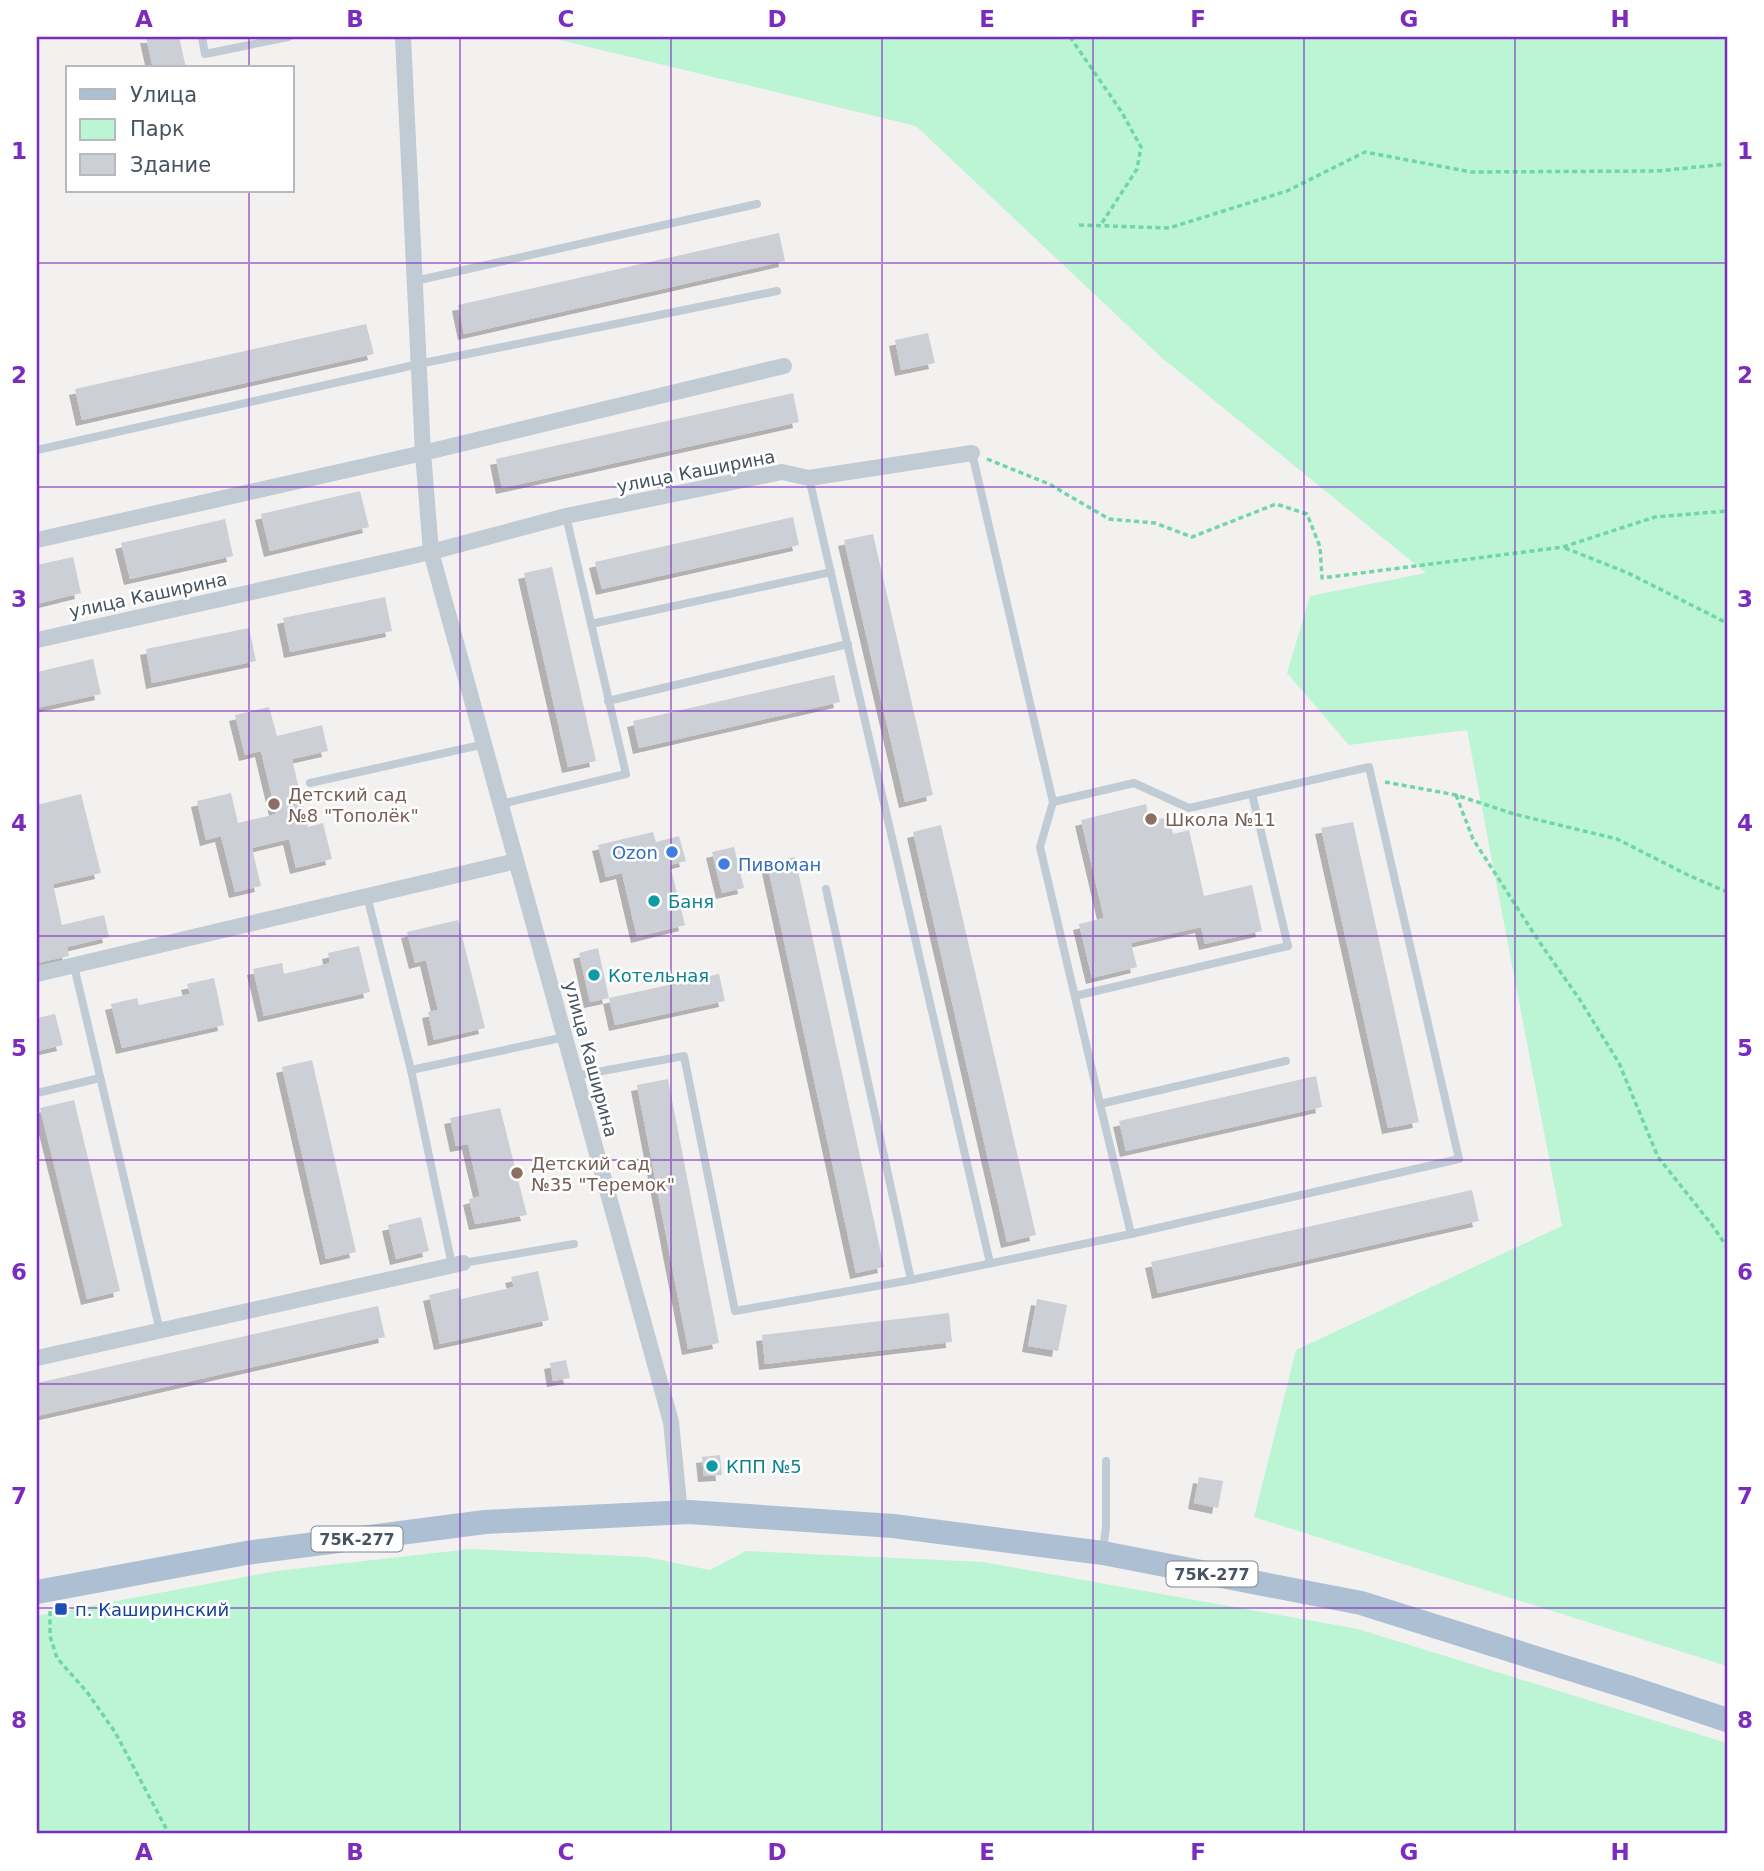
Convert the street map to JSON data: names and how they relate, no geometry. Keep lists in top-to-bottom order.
{
  "streets": {
    "main road": ["75К-277"],
    "street": ["улица Каширина"]
  },
  "crossings": [
    ["улица Каширина", "75К-277"]
  ],
  "places": {
    "other": [
      "Детский сад №8 \"Тополёк\"",
      "Школа №11",
      "Ozon",
      "Пивоман",
      "Баня",
      "Котельная",
      "Детский сад №35 \"Теремок\"",
      "КПП №5"
    ],
    "transit": ["п. Каширинский"]
  },
  "legend": ["Улица", "Парк", "Здание"],
  "grid": {
    "columns": [
      "A",
      "B",
      "C",
      "D",
      "E",
      "F",
      "G",
      "H"
    ],
    "rows": [
      "1",
      "2",
      "3",
      "4",
      "5",
      "6",
      "7",
      "8"
    ]
  }
}
